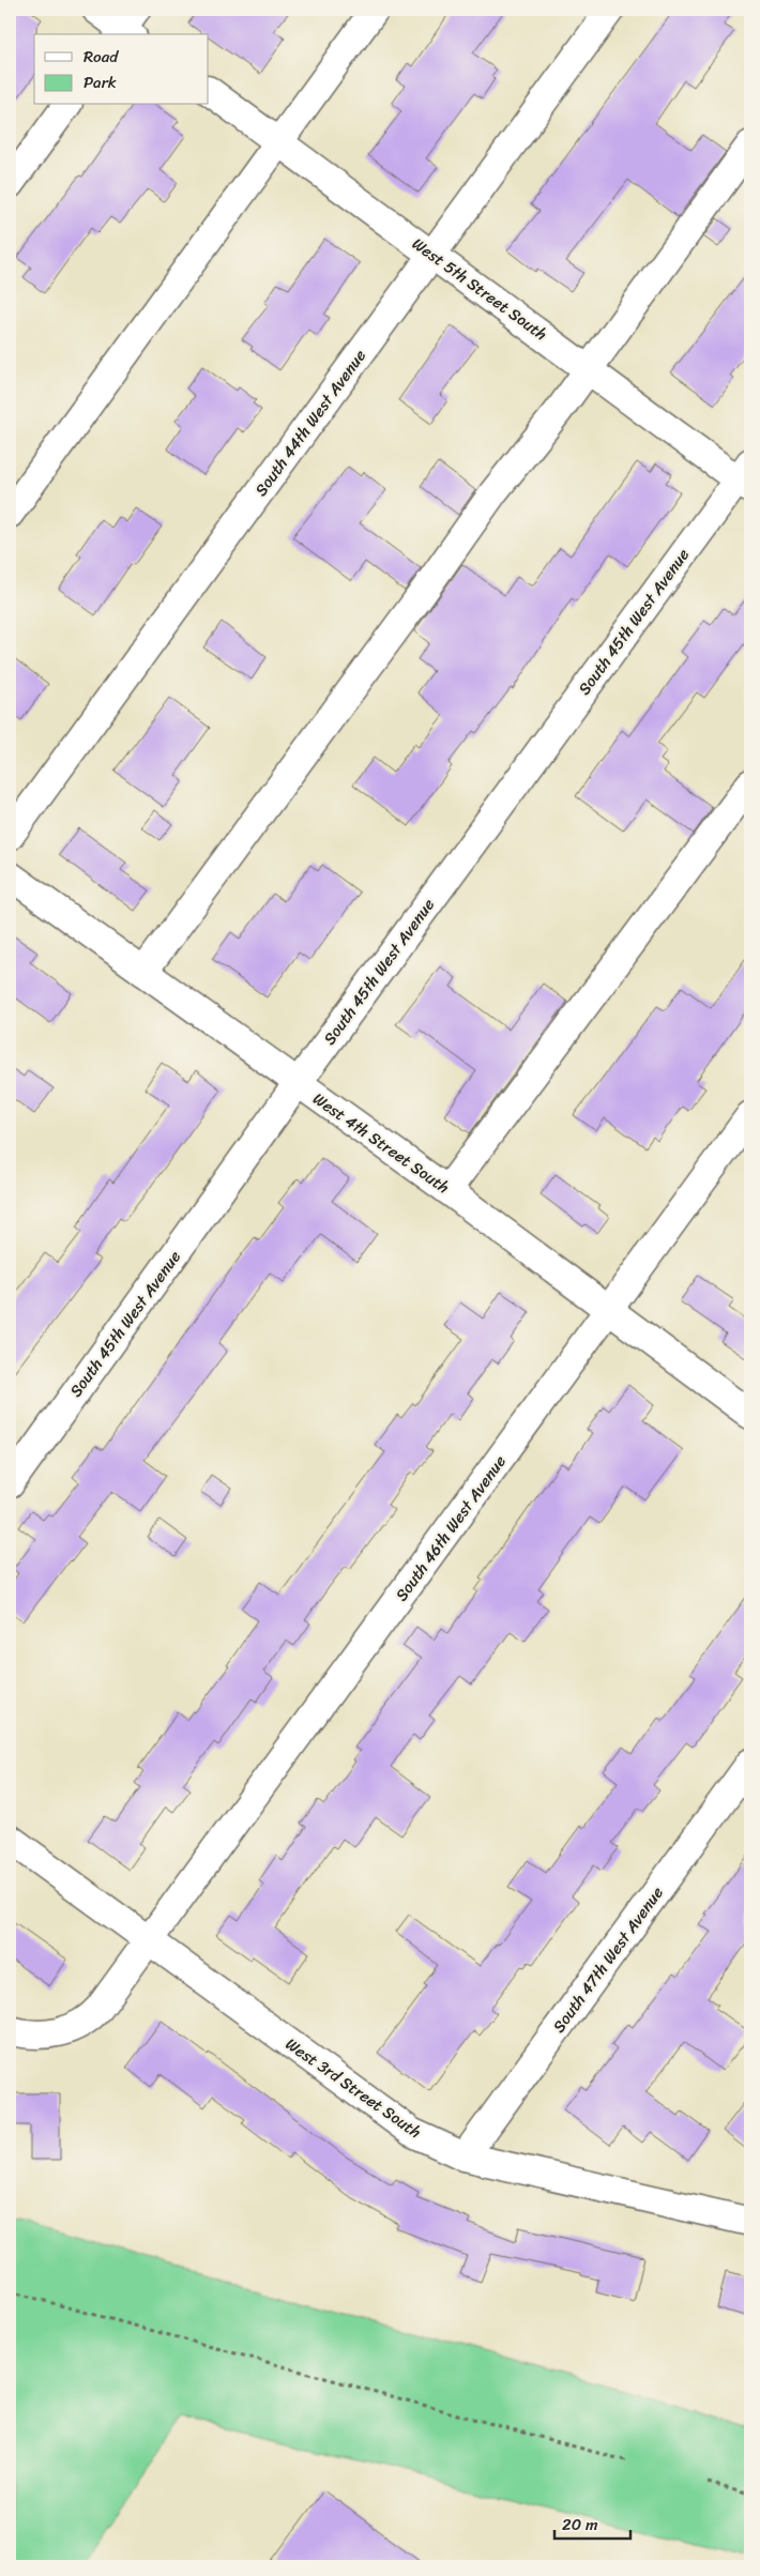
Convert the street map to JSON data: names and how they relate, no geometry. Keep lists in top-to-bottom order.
{
  "streets": {
    "street": [
      "West 5th Street South",
      "South 44th West Avenue",
      "South 45th West Avenue",
      "West 4th Street South",
      "South 46th West Avenue",
      "South 47th West Avenue",
      "West 3rd Street South"
    ]
  },
  "crossings": [
    ["West 5th Street South", "South 44th West Avenue"],
    ["West 5th Street South", "South 45th West Avenue"],
    ["South 45th West Avenue", "West 4th Street South"],
    ["West 4th Street South", "South 46th West Avenue"],
    ["South 46th West Avenue", "West 3rd Street South"],
    ["South 47th West Avenue", "West 3rd Street South"]
  ],
  "legend": ["Road", "Park"],
  "scale_bar": "20 m"
}
